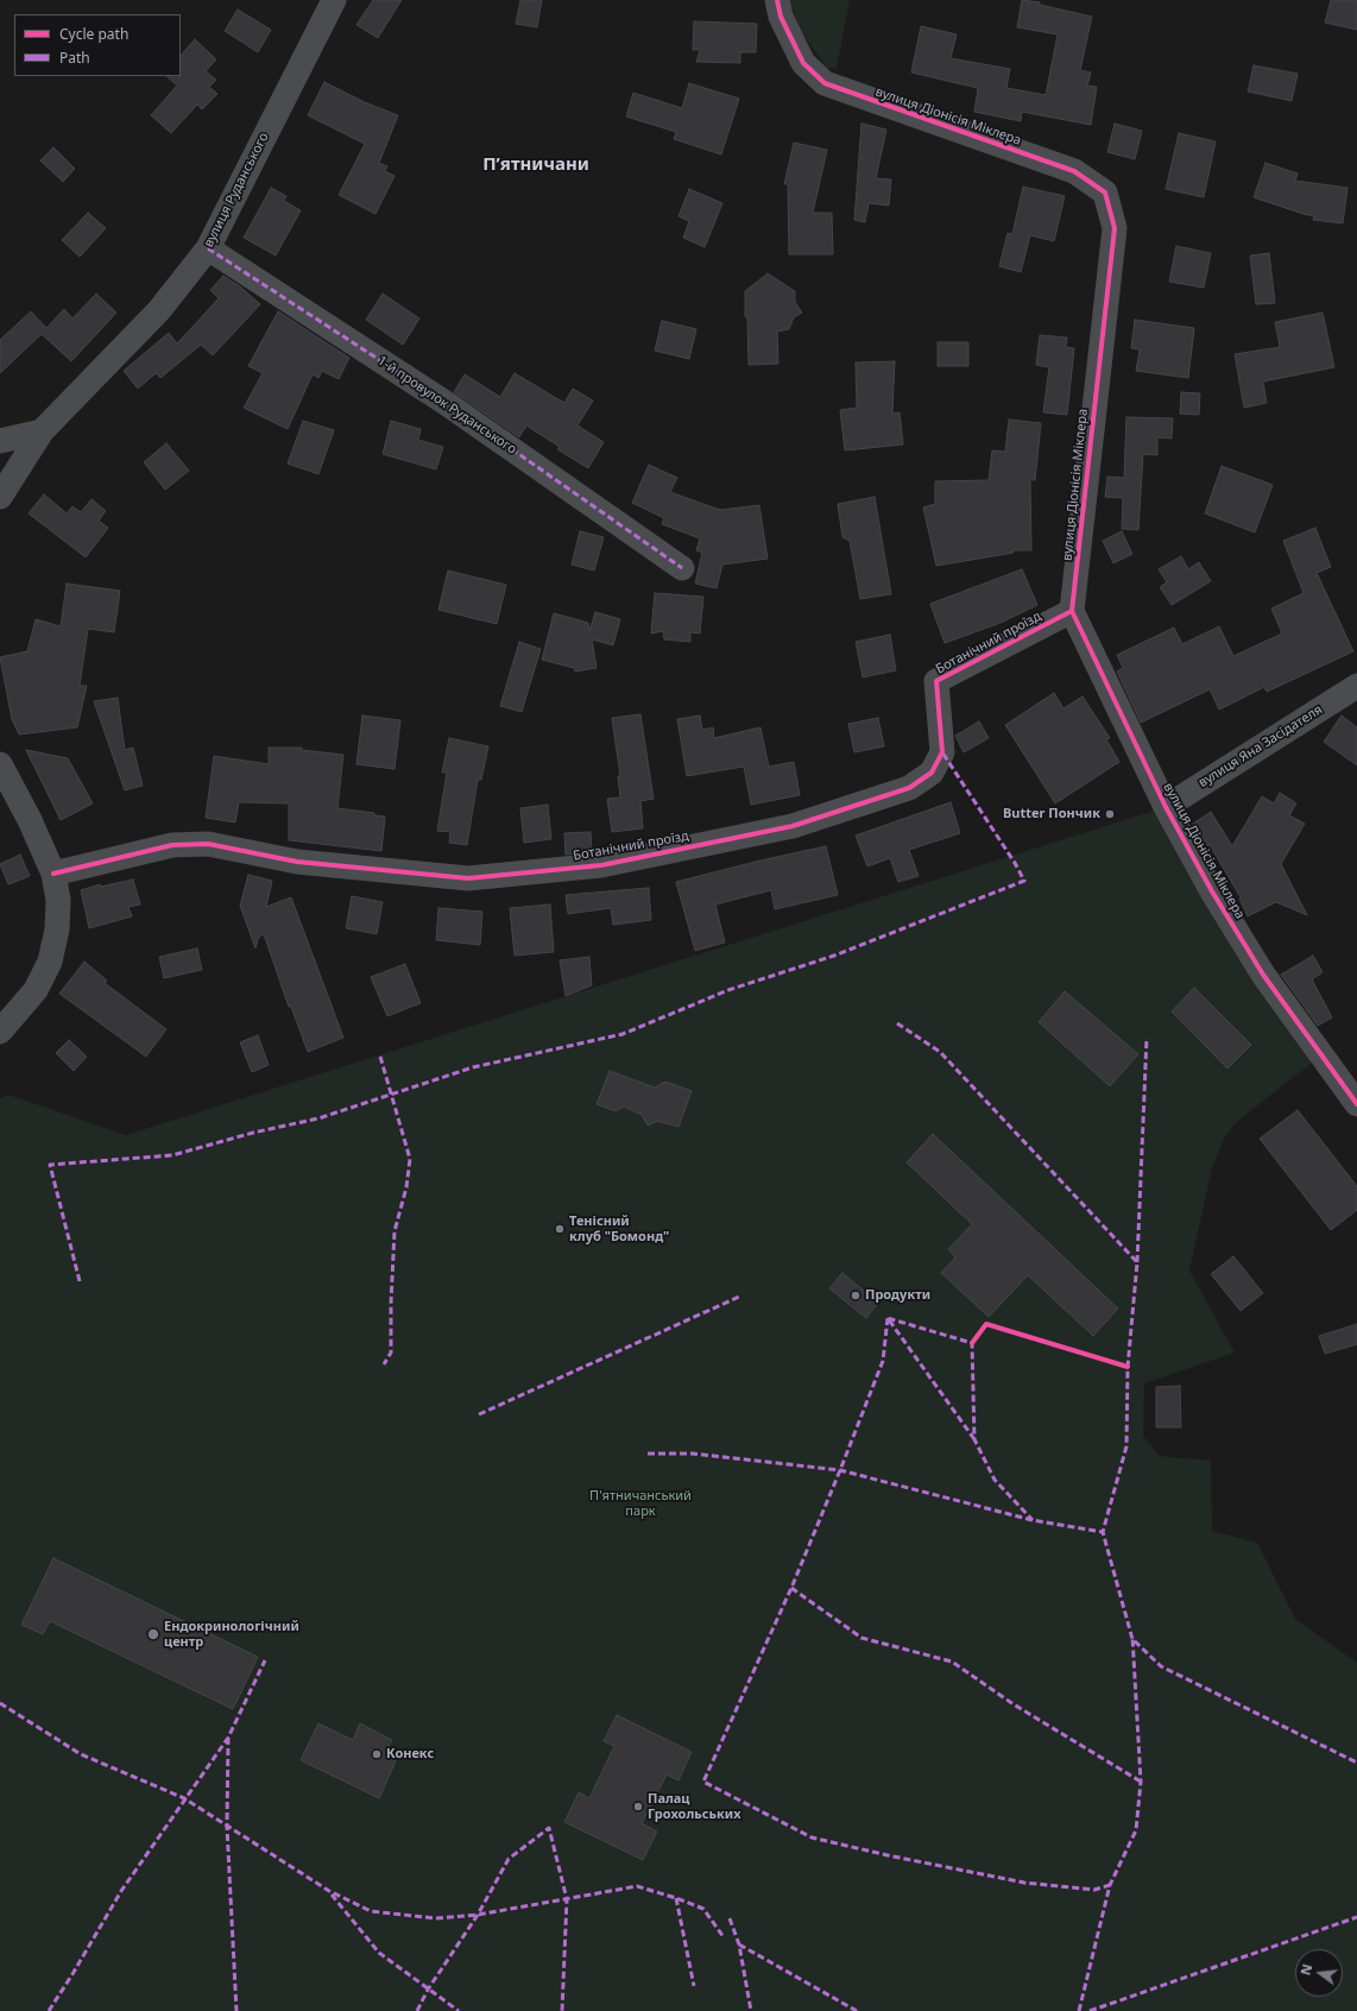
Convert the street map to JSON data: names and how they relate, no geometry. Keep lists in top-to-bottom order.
{
  "streets": {
    "street": [
      "вулиця Діонісія Міклера",
      "вулиця Руданського",
      "1-й провулок Руданського",
      "Ботанічний проїзд",
      "вулиця Яна Засідателя"
    ]
  },
  "crossings": [
    ["вулиця Діонісія Міклера", "Ботанічний проїзд"],
    ["вулиця Діонісія Міклера", "вулиця Яна Засідателя"],
    ["вулиця Руданського", "1-й провулок Руданського"]
  ],
  "districts": ["П’ятничани"],
  "parks": ["П'ятничанський парк"],
  "places": [
    "Butter Пончик",
    "Тенісний клуб \"Бомонд\"",
    "Продукти",
    "Ендокринологічний центр",
    "Конекс",
    "Палац Грохольських"
  ],
  "legend": ["Cycle path", "Path"],
  "north": "left"
}
